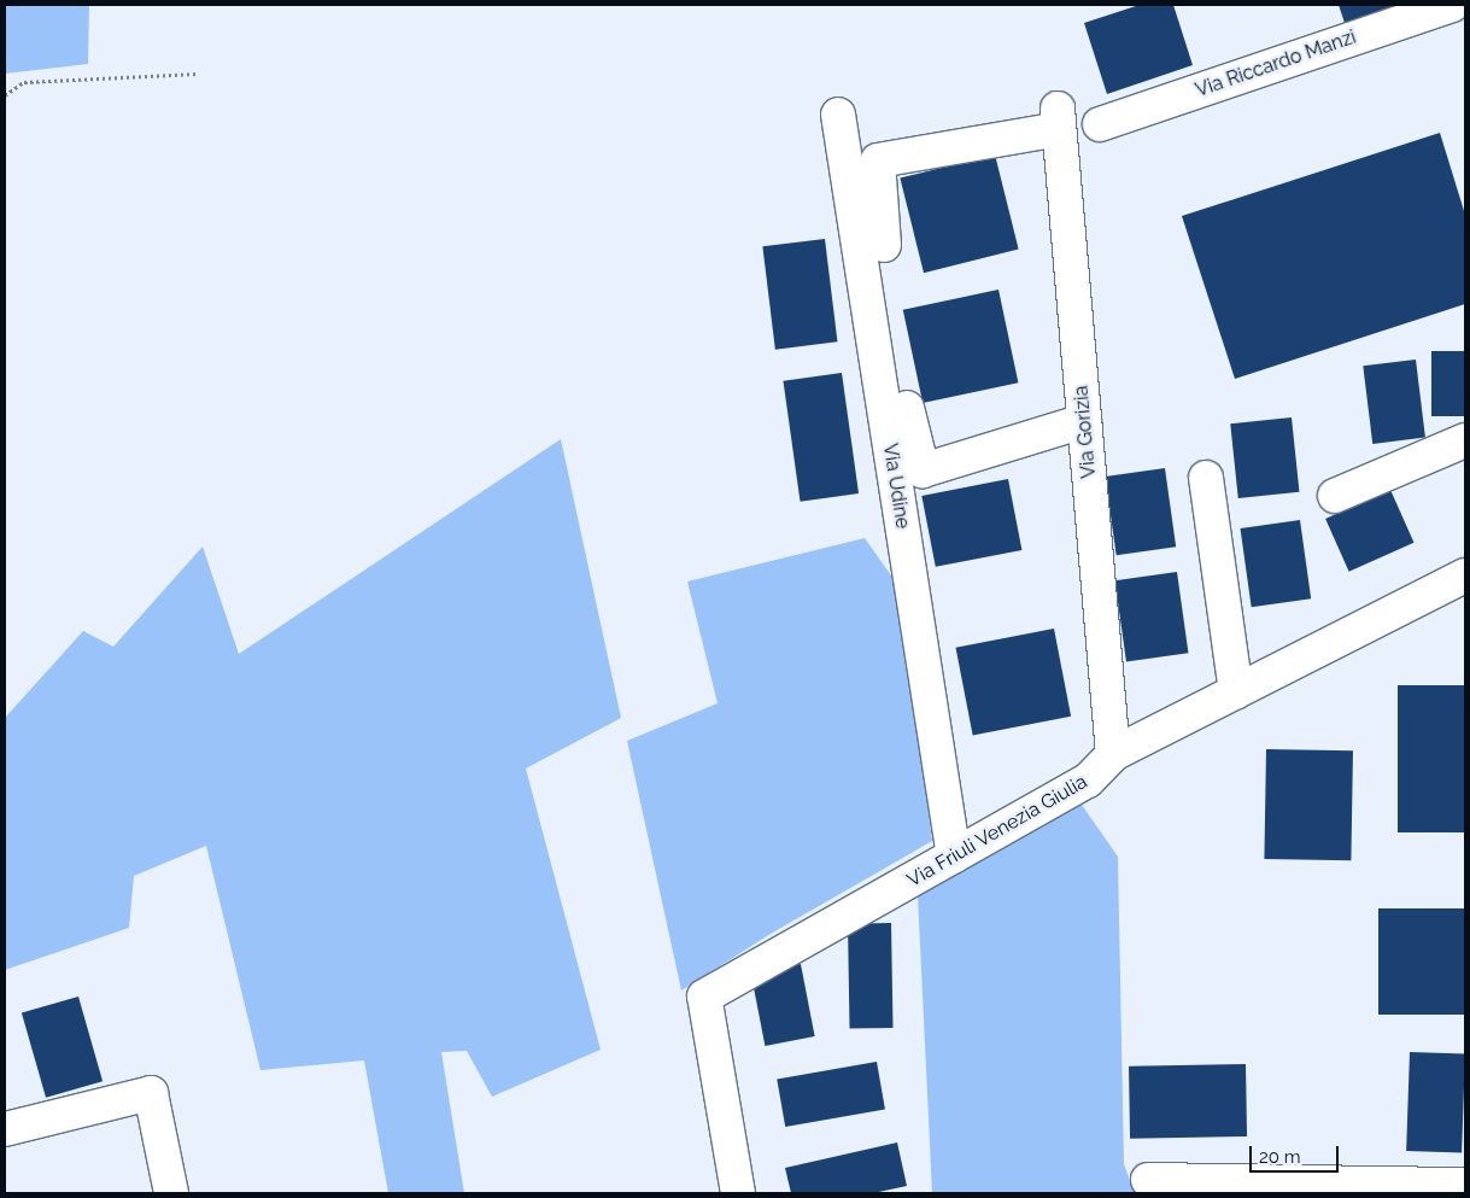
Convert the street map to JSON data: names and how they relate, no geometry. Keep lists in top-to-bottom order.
{
  "streets": {
    "street": [
      "Via Riccardo Manzi",
      "Via Gorizia",
      "Via Udine",
      "Via Friuli Venezia Giulia"
    ]
  },
  "crossings": [
    ["Via Gorizia", "Via Friuli Venezia Giulia"],
    ["Via Udine", "Via Friuli Venezia Giulia"]
  ],
  "scale_bar": "20 m"
}
